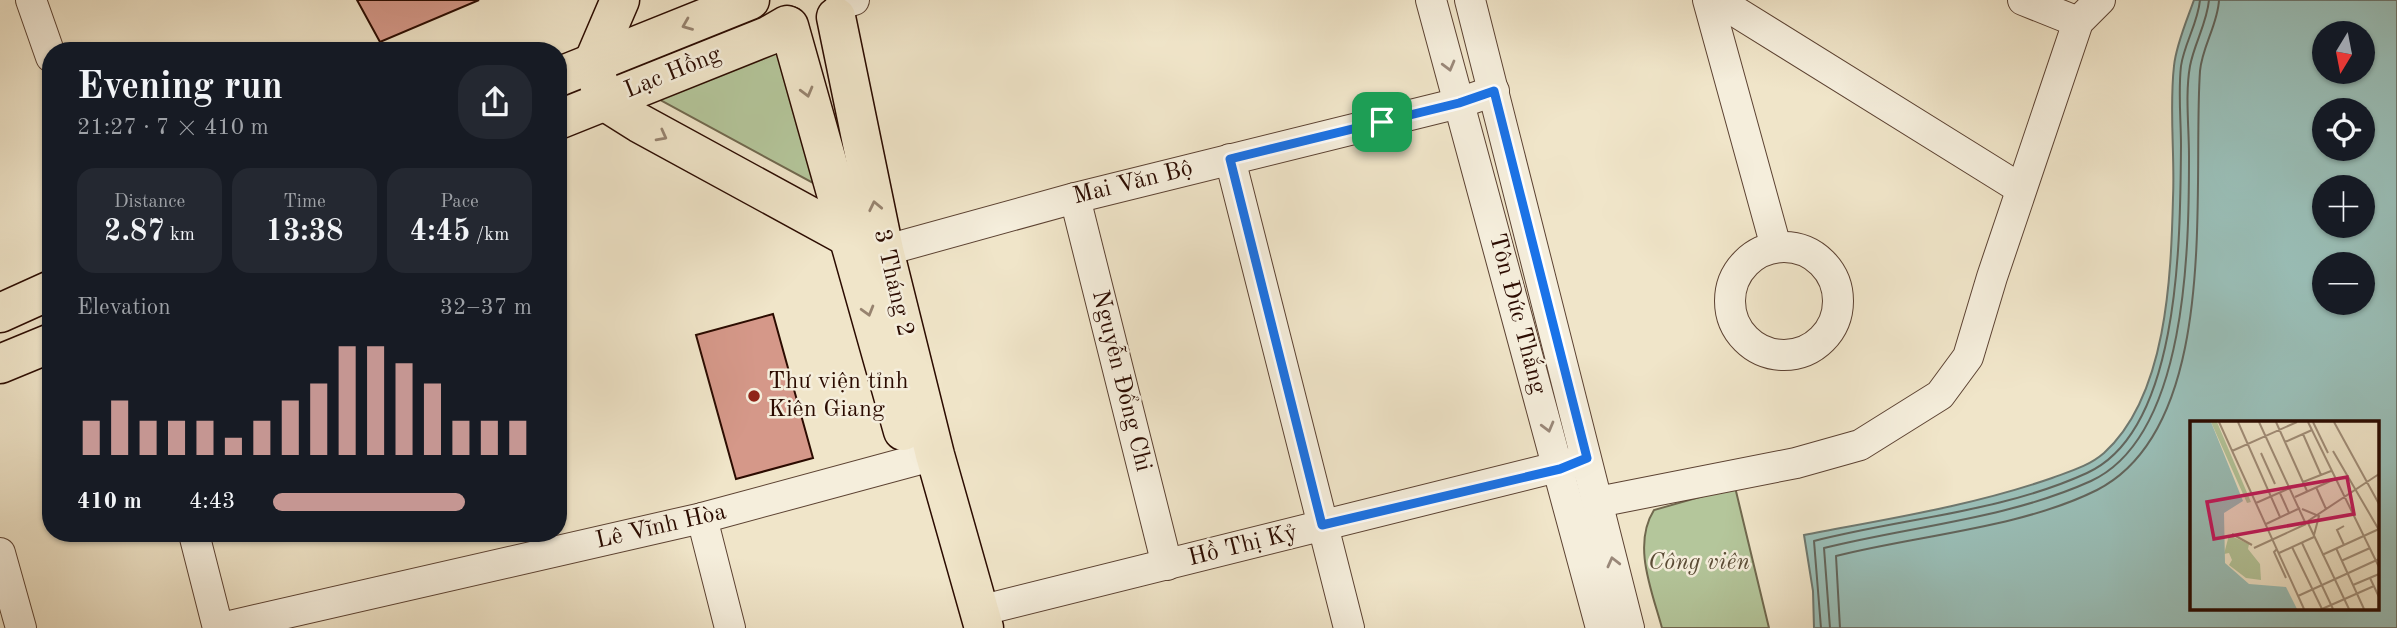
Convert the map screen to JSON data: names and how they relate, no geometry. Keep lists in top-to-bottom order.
{
  "streets": {
    "main road": ["Lạc Hồng", "3 Tháng 2"],
    "street": [
      "Mai Văn Bộ",
      "Tôn Đức Thắng",
      "Nguyễn Đổng Chi",
      "Lê Vĩnh Hòa",
      "Hồ Thị Kỷ"
    ]
  },
  "crossings": [
    ["Lạc Hồng", "3 Tháng 2"],
    ["Mai Văn Bộ", "3 Tháng 2"],
    ["Mai Văn Bộ", "Tôn Đức Thắng"],
    ["Mai Văn Bộ", "Nguyễn Đổng Chi"],
    ["3 Tháng 2", "Lê Vĩnh Hòa"],
    ["3 Tháng 2", "Hồ Thị Kỷ"],
    ["Tôn Đức Thắng", "Hồ Thị Kỷ"],
    ["Nguyễn Đổng Chi", "Hồ Thị Kỷ"]
  ],
  "parks": ["Công viên"],
  "places": ["Thư viện tỉnh Kiên Giang"],
  "north": "bottom",
  "page": {
    "map_buttons": ["+", "−"],
    "heading": ["Evening run", "21:27 · 7 × 410 m"],
    "stats": [
      ["Distance", "2.87 km"],
      ["Time", "13:38"],
      ["Pace", "4:45 /km"]
    ],
    "chart": ["Elevation", "32–37 m"],
    "list": [
      {
        "name": "410 m",
        "note": "4:43"
      }
    ]
  }
}
